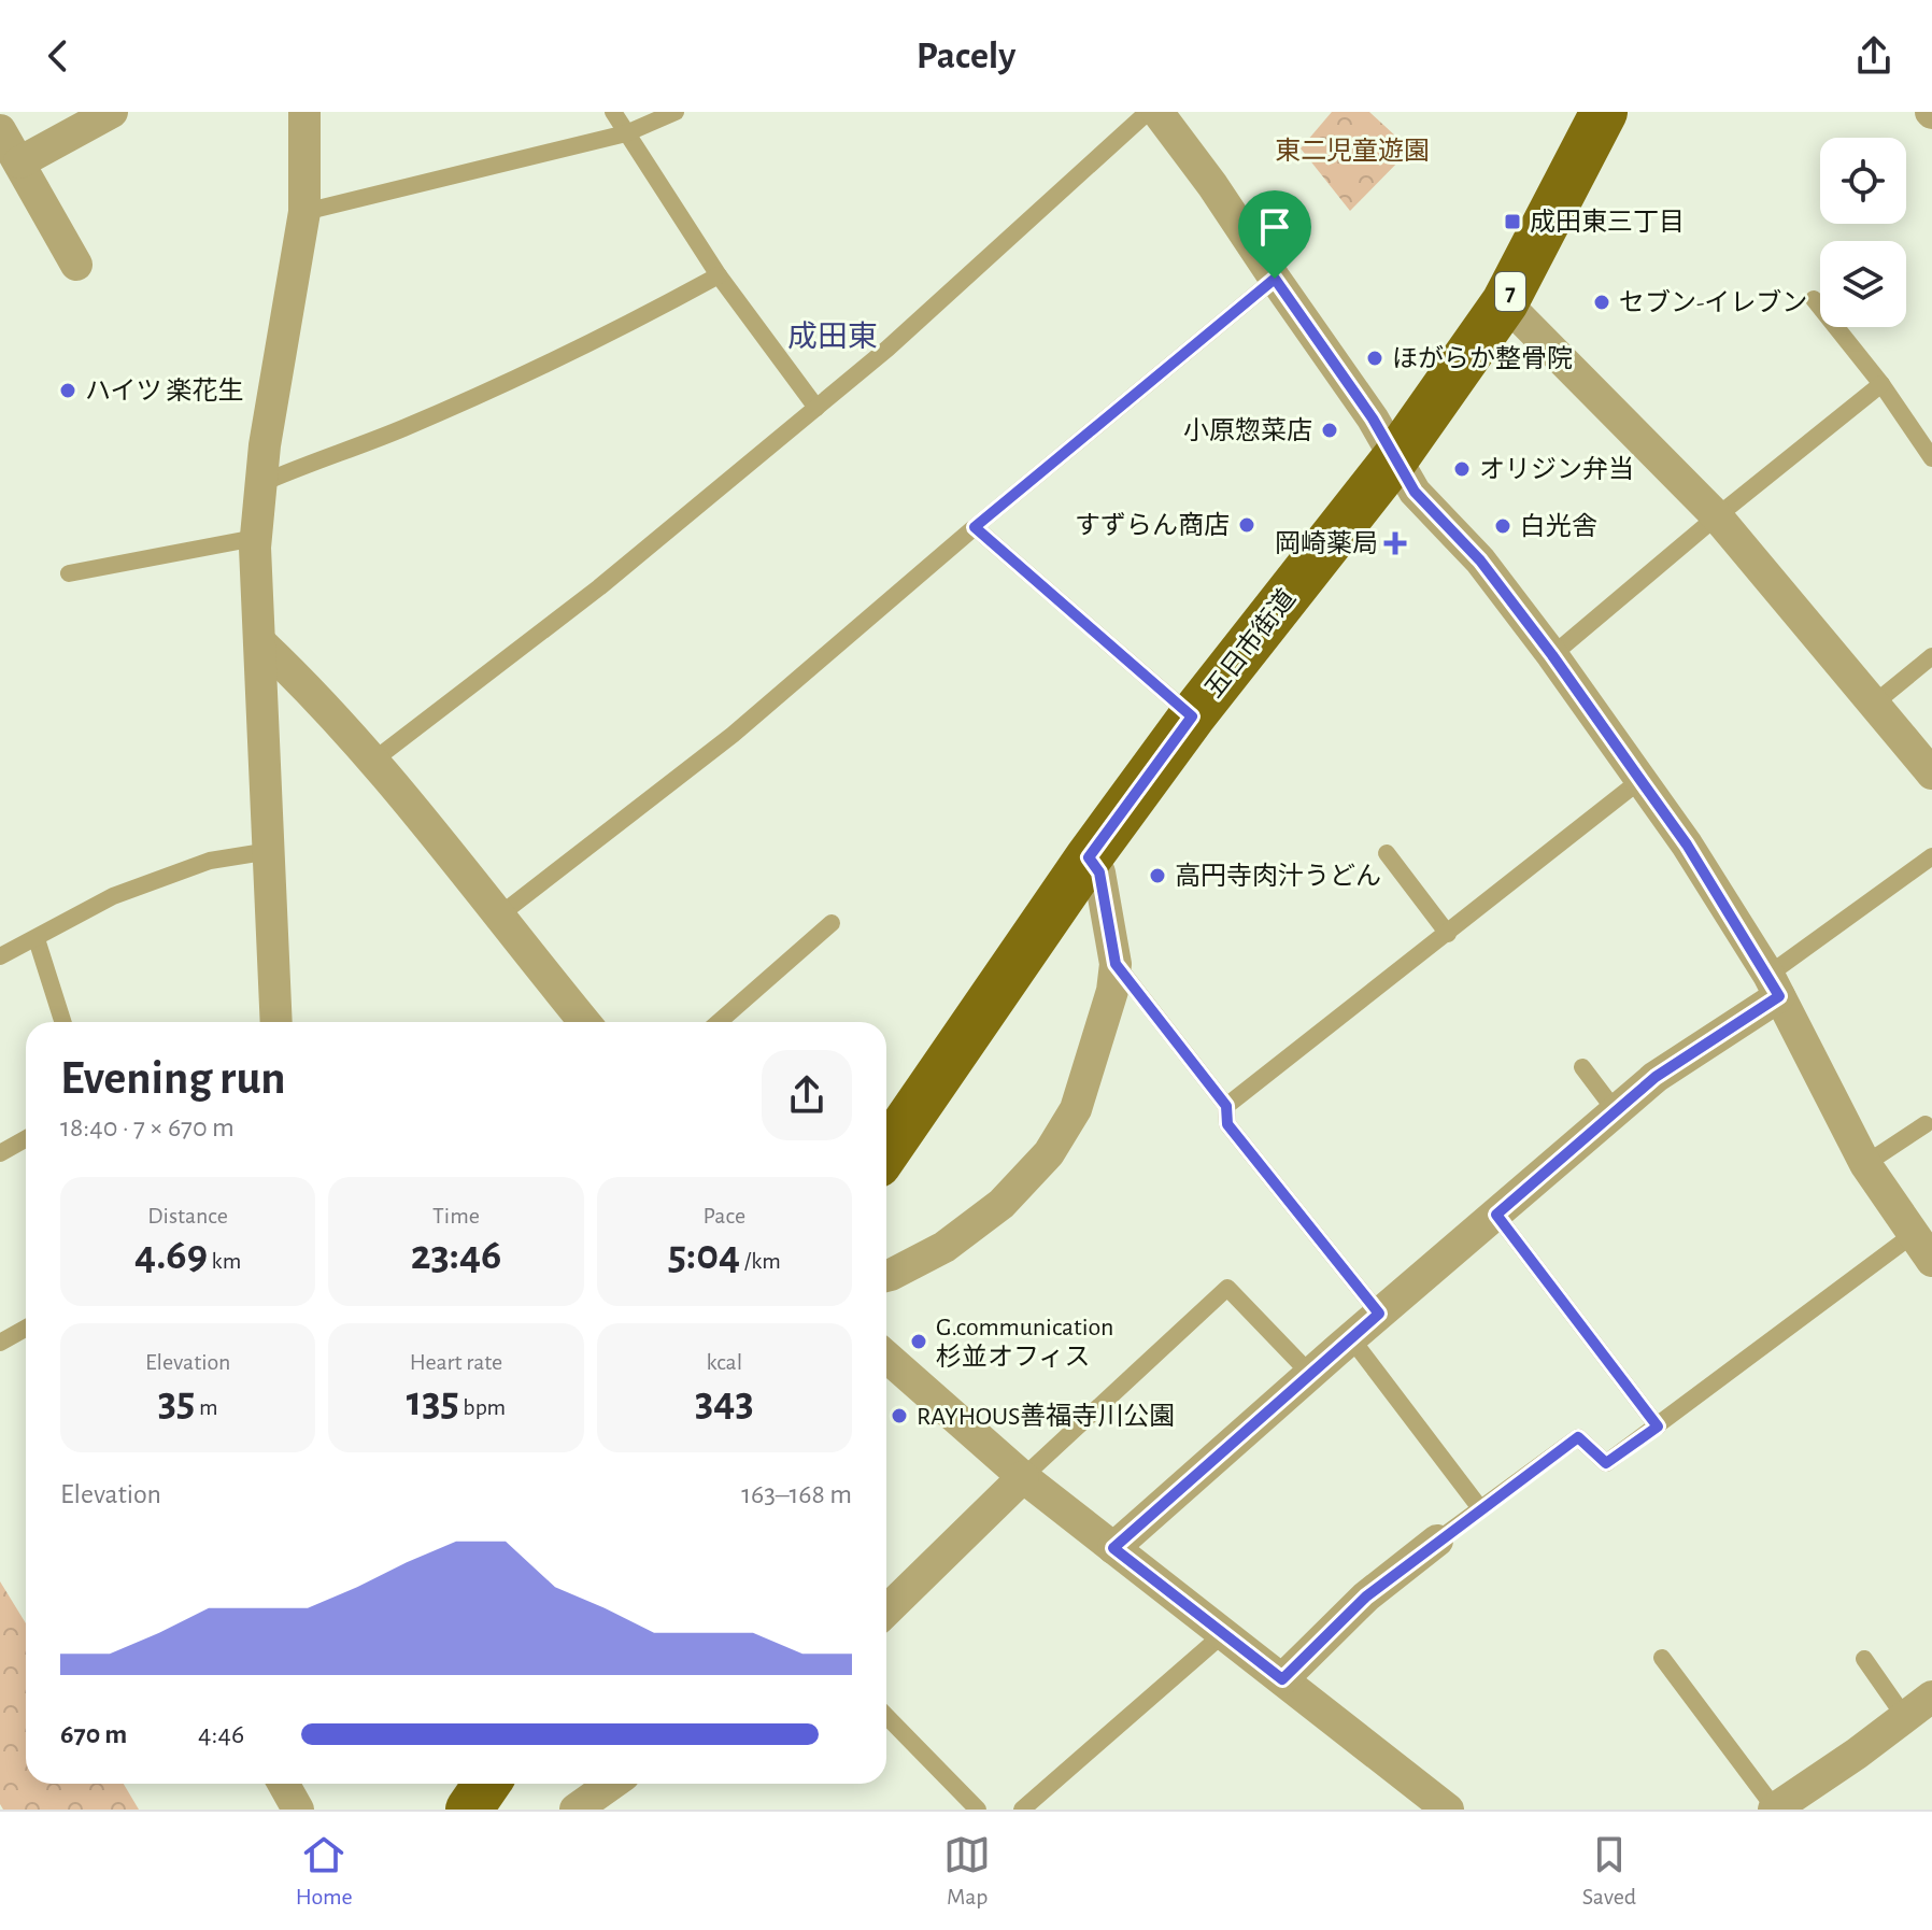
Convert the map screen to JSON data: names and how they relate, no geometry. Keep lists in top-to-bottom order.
{
  "streets": {
    "main road": ["7", "五日市街道"]
  },
  "districts": ["成田東"],
  "parks": ["東二児童遊園"],
  "places": {
    "transit": ["成田東三丁目"],
    "other": [
      "セブン-イレブン",
      "ほがらか整骨院",
      "ハイツ 楽花生",
      "小原惣菜店",
      "オリジン弁当",
      "すずらん商店",
      "白光舎",
      "高円寺肉汁うどん",
      "G.communication 杉並オフィス",
      "RAYHOUS善福寺川公園"
    ],
    "health": ["岡崎薬局"]
  },
  "page": {
    "header": "Pacely",
    "heading": ["Evening run", "18:40 · 7 × 670 m"],
    "stats": [
      ["Distance", "4.69 km"],
      ["Time", "23:46"],
      ["Pace", "5:04 /km"],
      ["Elevation", "35 m"],
      ["Heart rate", "135 bpm"],
      ["kcal", "343"]
    ],
    "chart": ["Elevation", "163–168 m"],
    "list": [
      {
        "name": "670 m",
        "note": "4:46"
      }
    ],
    "tabs": ["Home", "Map", "Saved"]
  }
}
